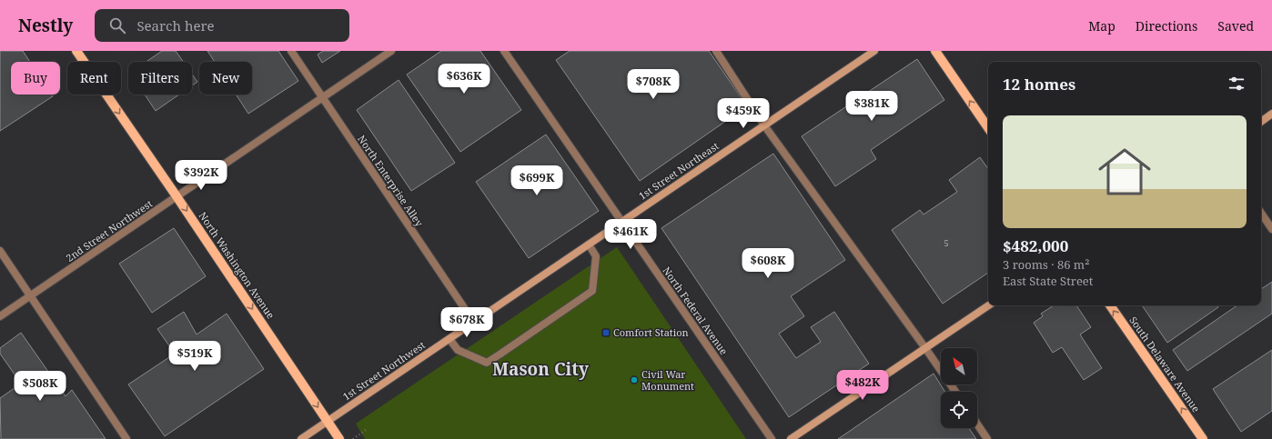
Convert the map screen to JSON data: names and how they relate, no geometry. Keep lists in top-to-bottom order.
{
  "streets": {
    "main road": [
      "1st Street Northeast",
      "North Washington Avenue",
      "South Delaware Avenue",
      "1st Street Northwest"
    ],
    "street": ["North Enterprise Alley", "2nd Street Northwest", "North Federal Avenue"]
  },
  "crossings": [
    ["1st Street Northeast", "North Federal Avenue"],
    ["1st Street Northeast", "1st Street Northwest"],
    ["North Enterprise Alley", "2nd Street Northwest"],
    ["North Enterprise Alley", "1st Street Northwest"],
    ["2nd Street Northwest", "North Washington Avenue"],
    ["North Washington Avenue", "1st Street Northwest"],
    ["North Federal Avenue", "1st Street Northwest"]
  ],
  "one_way": ["North Washington Avenue", "South Delaware Avenue"],
  "districts": ["Mason City"],
  "places": {
    "transit": ["Comfort Station"],
    "other": ["Civil War Monument"]
  },
  "house_numbers": ["5"],
  "north": "top left",
  "page": {
    "header": "Nestly",
    "search": "Search here",
    "nav": ["Map", "Directions", "Saved"],
    "chip": [
      "Buy",
      "Rent",
      "Filters",
      "New"
    ],
    "heading": "12 homes",
    "price": [
      "$636K",
      "$708K",
      "$381K",
      "$459K",
      "$392K",
      "$699K",
      "$461K",
      "$608K",
      "$678K",
      "$519K",
      "$482K",
      "$508K"
    ],
    "list": [
      {
        "name": "$482,000",
        "note": "3 rooms · 86 m² · East State Street"
      }
    ]
  }
}
